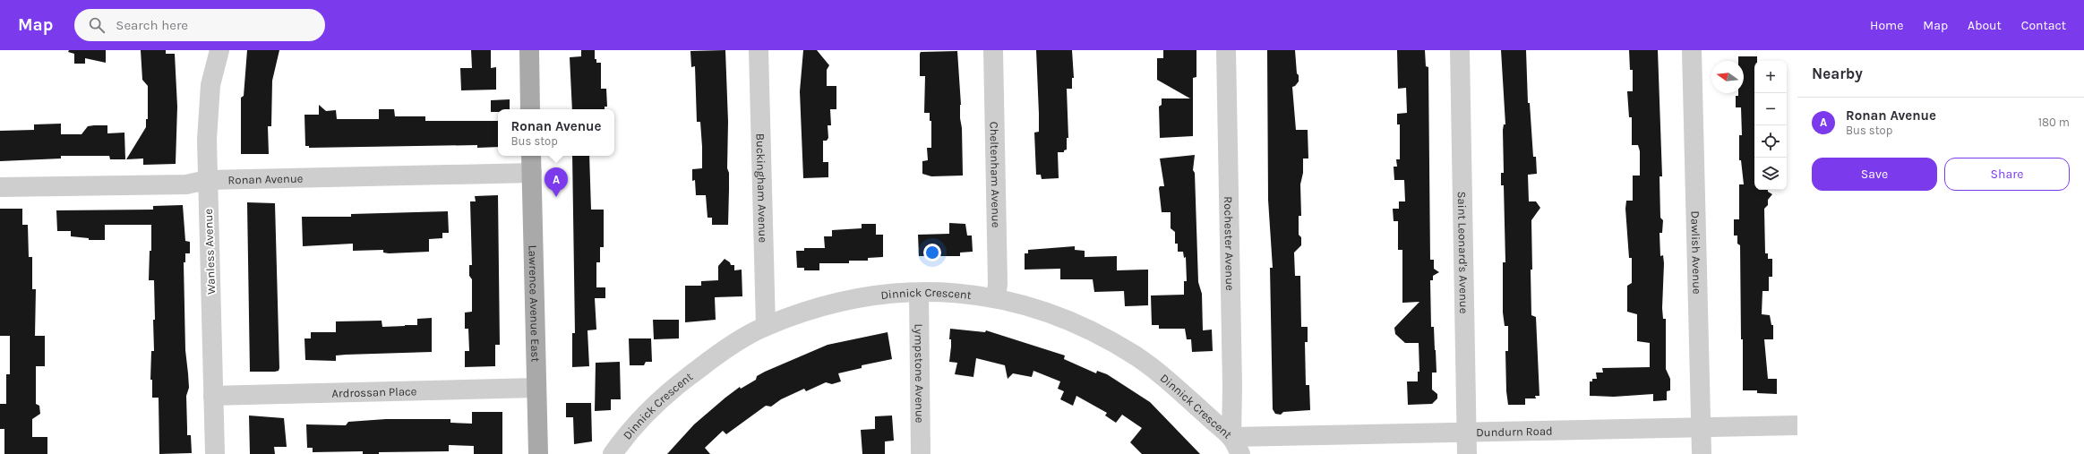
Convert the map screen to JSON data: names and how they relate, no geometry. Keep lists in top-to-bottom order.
{
  "streets": {
    "main road": ["Lawrence Avenue East"],
    "street": [
      "Cheltenham Avenue",
      "Ronan Avenue",
      "Buckingham Avenue",
      "Rochester Avenue",
      "Wanless Avenue",
      "Dawlish Avenue",
      "Saint Leonard's Avenue",
      "Dinnick Crescent",
      "Lympstone Avenue",
      "Ardrossan Place",
      "Dundurn Road"
    ]
  },
  "crossings": [
    ["Cheltenham Avenue", "Dinnick Crescent"],
    ["Ronan Avenue", "Wanless Avenue"],
    ["Ronan Avenue", "Lawrence Avenue East"],
    ["Buckingham Avenue", "Dinnick Crescent"],
    ["Rochester Avenue", "Dinnick Crescent"],
    ["Rochester Avenue", "Dundurn Road"],
    ["Wanless Avenue", "Ardrossan Place"],
    ["Dawlish Avenue", "Dundurn Road"],
    ["Saint Leonard's Avenue", "Dundurn Road"],
    ["Dinnick Crescent", "Lympstone Avenue"],
    ["Dinnick Crescent", "Dundurn Road"],
    ["Lawrence Avenue East", "Ardrossan Place"]
  ],
  "north": "left",
  "page": {
    "header": "Map",
    "search": "Search here",
    "nav": [
      "Home",
      "Map",
      "About",
      "Contact"
    ],
    "heading": "Nearby",
    "map_buttons": ["+", "−"],
    "list": [
      {
        "mark": "A",
        "name": "Ronan Avenue",
        "note": "Bus stop",
        "value": "180 m"
      }
    ],
    "popup": ["Ronan Avenue", "Bus stop"],
    "buttons": ["Save", "Share"],
    "pins": "A"
  }
}
